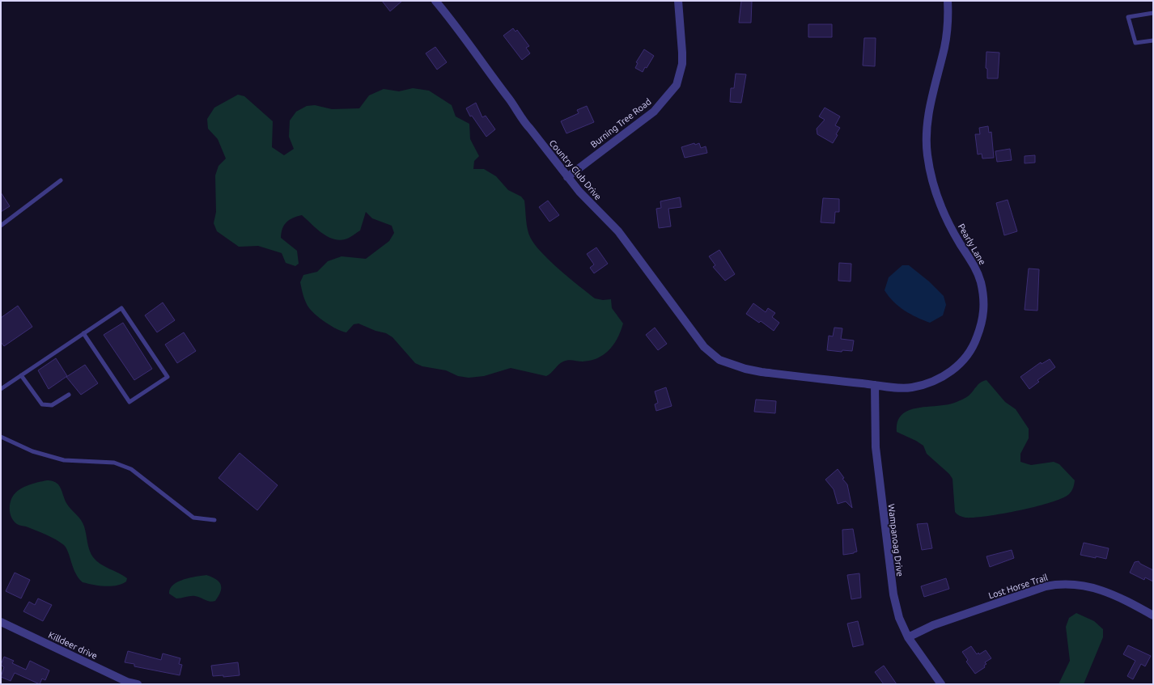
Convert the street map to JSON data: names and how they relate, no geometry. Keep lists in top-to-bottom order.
{
  "streets": {
    "street": [
      "Burning Tree Road",
      "Country Club Drive",
      "Pearly Lane",
      "Wampanoag Drive",
      "Lost Horse Trail",
      "Killdeer drive"
    ]
  },
  "crossings": [
    ["Burning Tree Road", "Country Club Drive"],
    ["Country Club Drive", "Pearly Lane"],
    ["Pearly Lane", "Wampanoag Drive"],
    ["Wampanoag Drive", "Lost Horse Trail"]
  ]
}
